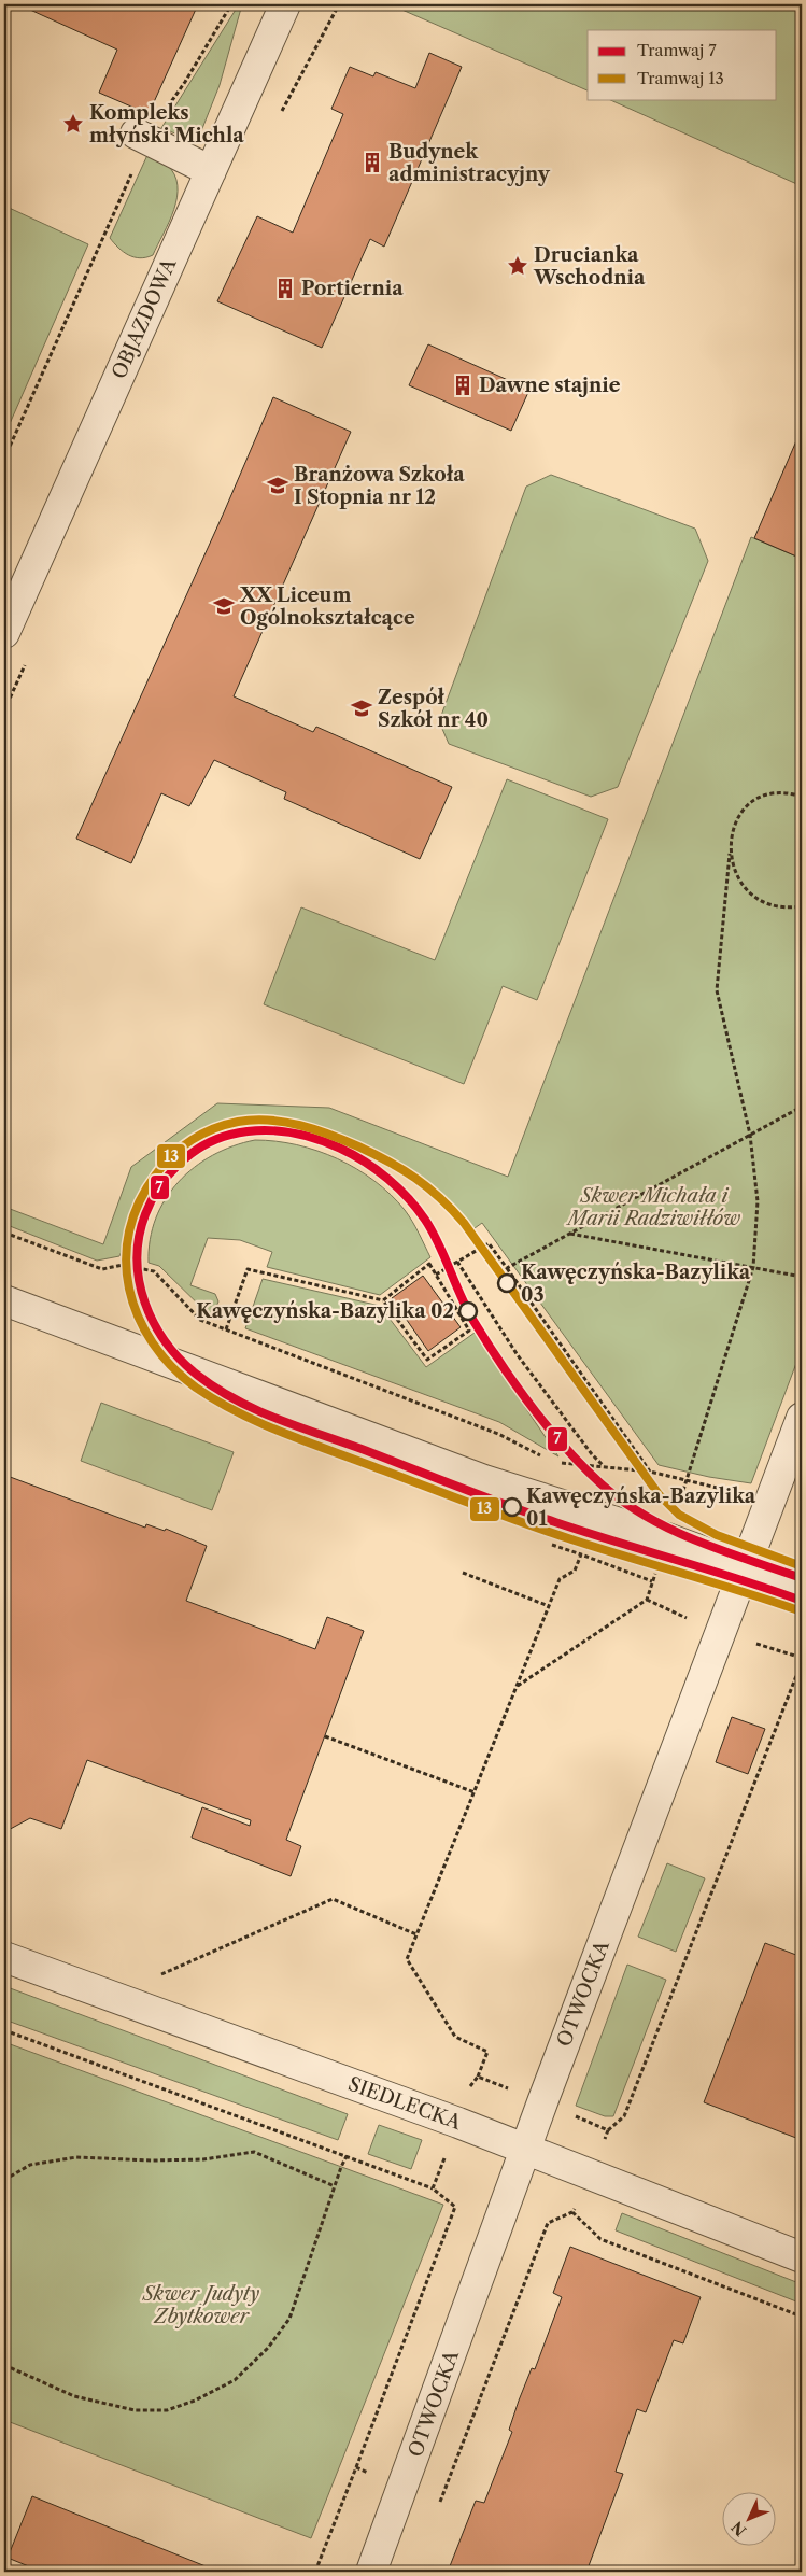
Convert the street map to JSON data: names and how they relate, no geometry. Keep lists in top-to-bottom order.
{
  "streets": {
    "street": ["OBJAZDOWA", "OTWOCKA", "SIEDLECKA"]
  },
  "crossings": [
    ["OTWOCKA", "SIEDLECKA"]
  ],
  "parks": ["Skwer Michała i Marii Radziwiłłów", "Skwer Judyty Zbytkower"],
  "places": {
    "place": ["Kompleks młyński Michla", "Drucianka Wschodnia"],
    "building": ["Budynek administracyjny", "Portiernia", "Dawne stajnie"],
    "school or university": ["Branżowa Szkoła I Stopnia nr 12", "XX Liceum Ogólnokształcące", "Zespół Szkół nr 40"],
    "other": ["Kawęczyńska-Bazylika 03", "Kawęczyńska-Bazylika 02", "Kawęczyńska-Bazylika 01"]
  },
  "lines": ["tram line 13", "tram line 7"],
  "legend": ["Tramwaj 7", "Tramwaj 13"],
  "north": "bottom left"
}
